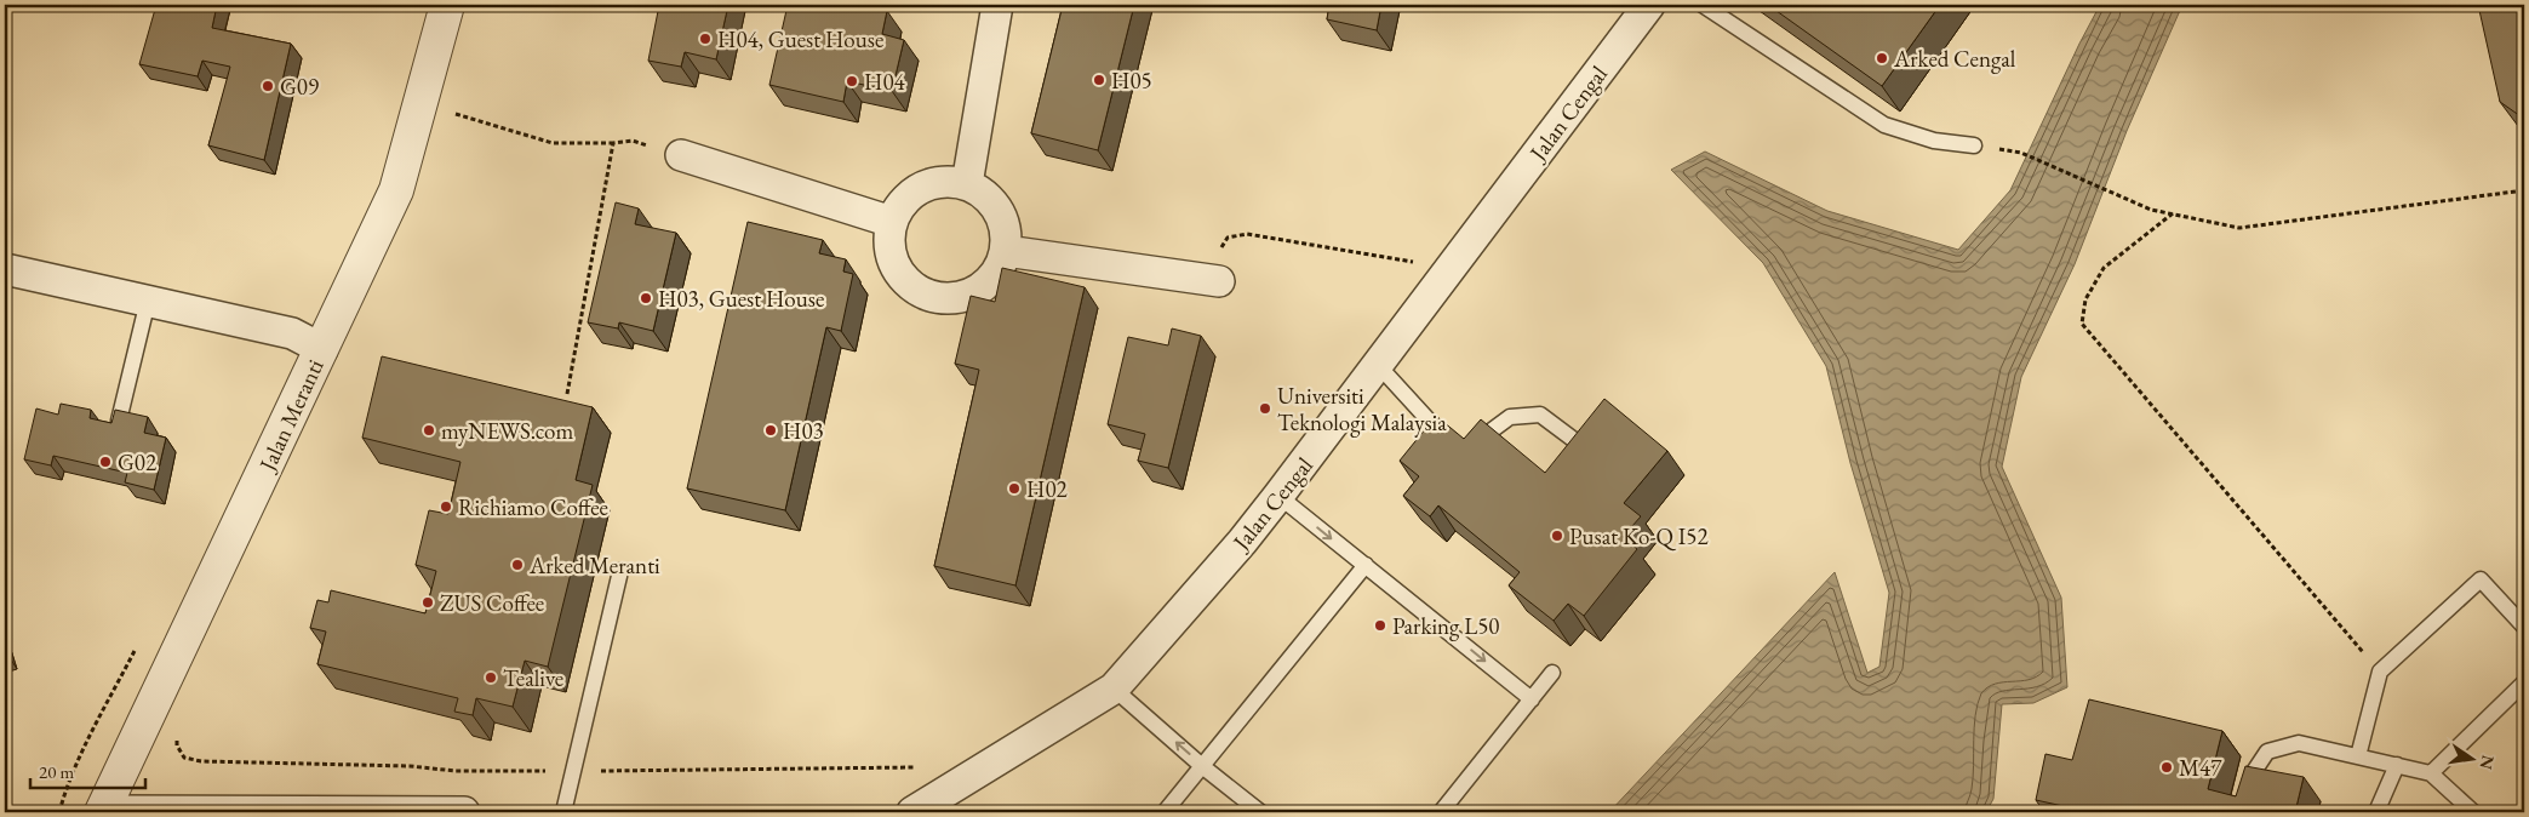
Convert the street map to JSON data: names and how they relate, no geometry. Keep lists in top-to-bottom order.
{
  "streets": {
    "street": ["Jalan Cengal", "Jalan Meranti"]
  },
  "places": [
    "H04, Guest House",
    "Arked Cengal",
    "H05",
    "H04",
    "G09",
    "H03, Guest House",
    "Universiti Teknologi Malaysia",
    "myNEWS.com",
    "H03",
    "G02",
    "H02",
    "Richiamo Coffee",
    "Pusat Ko-Q I52",
    "Arked Meranti",
    "ZUS Coffee",
    "Parking L50",
    "Tealive",
    "M47"
  ],
  "scale_bar": "20 m",
  "north": "right"
}
